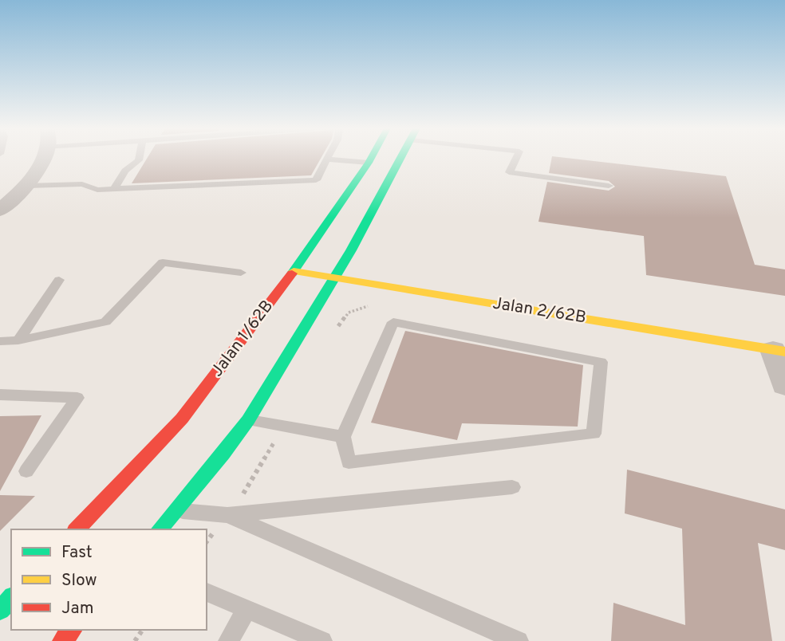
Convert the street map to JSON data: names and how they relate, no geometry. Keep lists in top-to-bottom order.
{
  "streets": {
    "main road": ["Jalan 2/62B", "Jalan 1/62B"]
  },
  "crossings": [
    ["Jalan 2/62B", "Jalan 1/62B"]
  ],
  "legend": ["Fast", "Slow", "Jam"]
}
